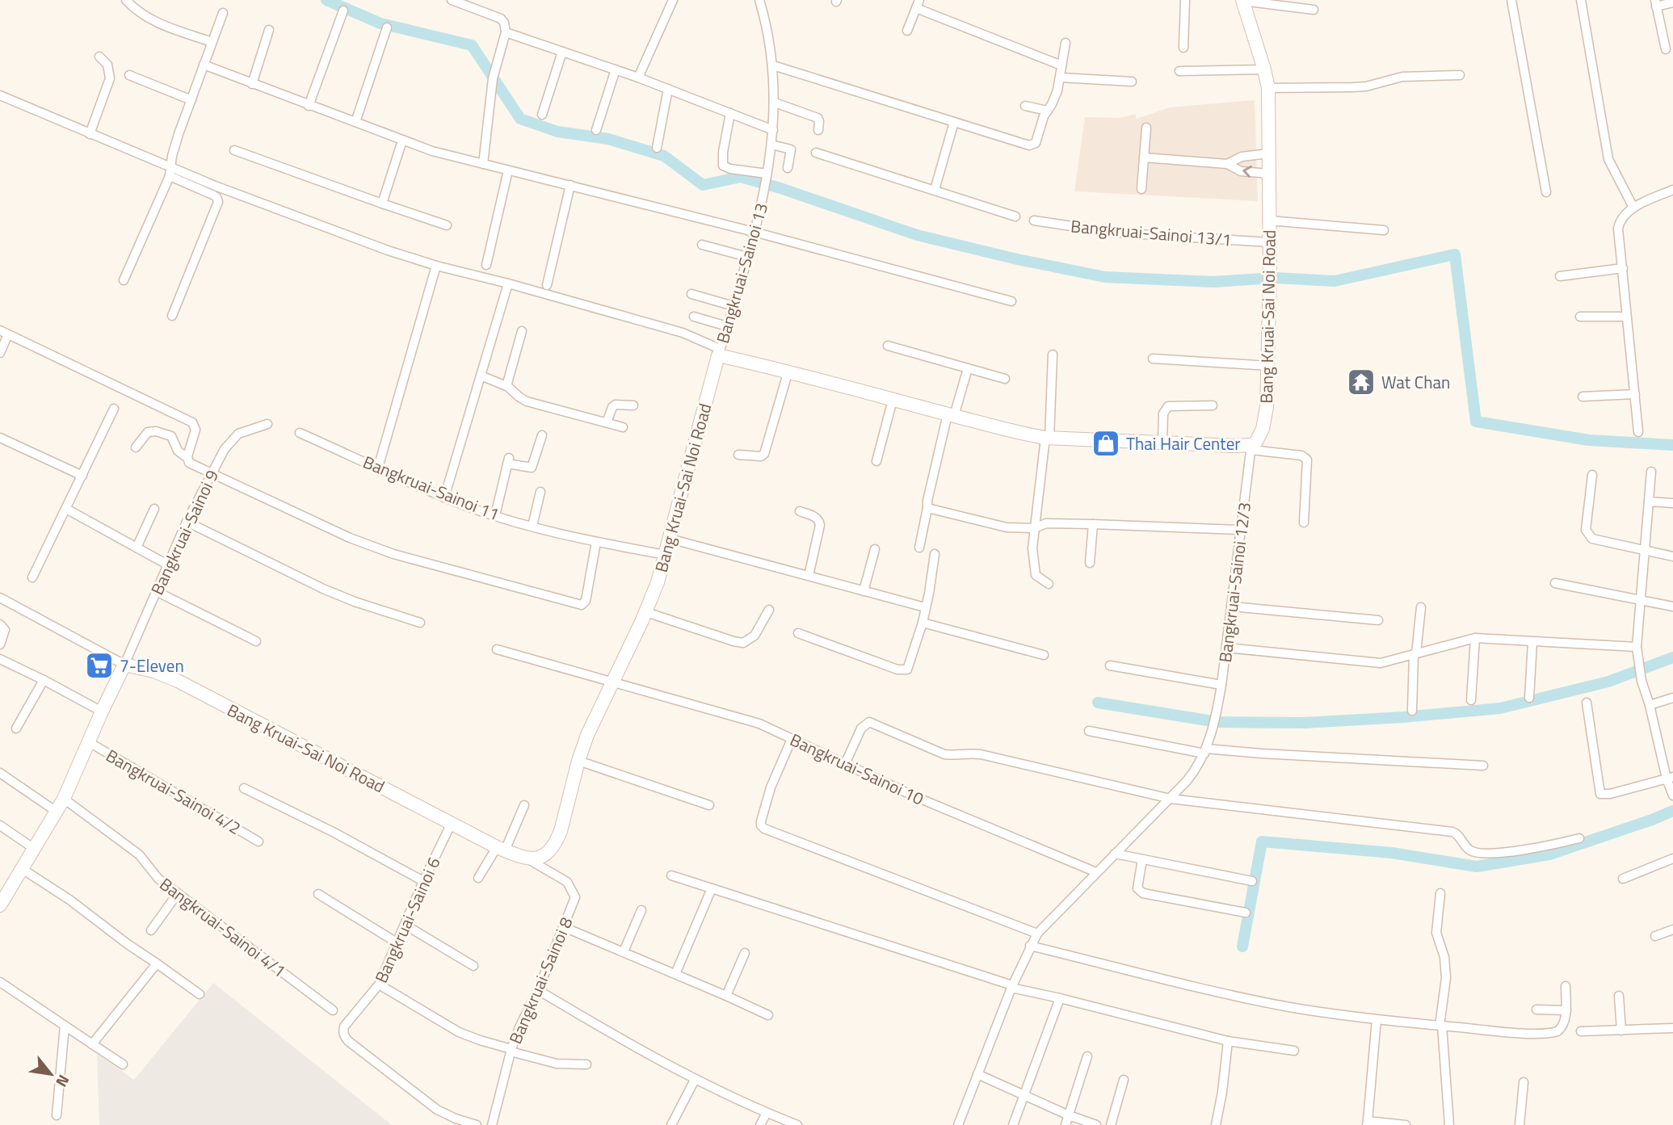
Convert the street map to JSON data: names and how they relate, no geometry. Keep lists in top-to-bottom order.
{
  "streets": {
    "main road": ["Bang Kruai-Sai Noi Road"],
    "street": [
      "Bangkruai-Sainoi 13/1",
      "Bangkruai-Sainoi 13",
      "Bangkruai-Sainoi 11",
      "Bangkruai-Sainoi 9",
      "Bangkruai-Sainoi 12/3",
      "Bangkruai-Sainoi 10",
      "Bangkruai-Sainoi 4/2",
      "Bangkruai-Sainoi 6",
      "Bangkruai-Sainoi 4/1",
      "Bangkruai-Sainoi 8"
    ]
  },
  "crossings": [
    ["Bangkruai-Sainoi 13/1", "Bang Kruai-Sai Noi Road"],
    ["Bangkruai-Sainoi 13", "Bang Kruai-Sai Noi Road"],
    ["Bang Kruai-Sai Noi Road", "Bangkruai-Sainoi 11"],
    ["Bang Kruai-Sai Noi Road", "Bangkruai-Sainoi 9"],
    ["Bang Kruai-Sai Noi Road", "Bangkruai-Sainoi 12/3"],
    ["Bang Kruai-Sai Noi Road", "Bangkruai-Sainoi 10"],
    ["Bang Kruai-Sai Noi Road", "Bangkruai-Sainoi 6"],
    ["Bang Kruai-Sai Noi Road", "Bangkruai-Sainoi 8"],
    ["Bangkruai-Sainoi 12/3", "Bangkruai-Sainoi 10"]
  ],
  "places": {
    "temple": ["Wat Chan"],
    "shop": ["Thai Hair Center"],
    "supermarket": ["7-Eleven"]
  },
  "north": "bottom right"
}
